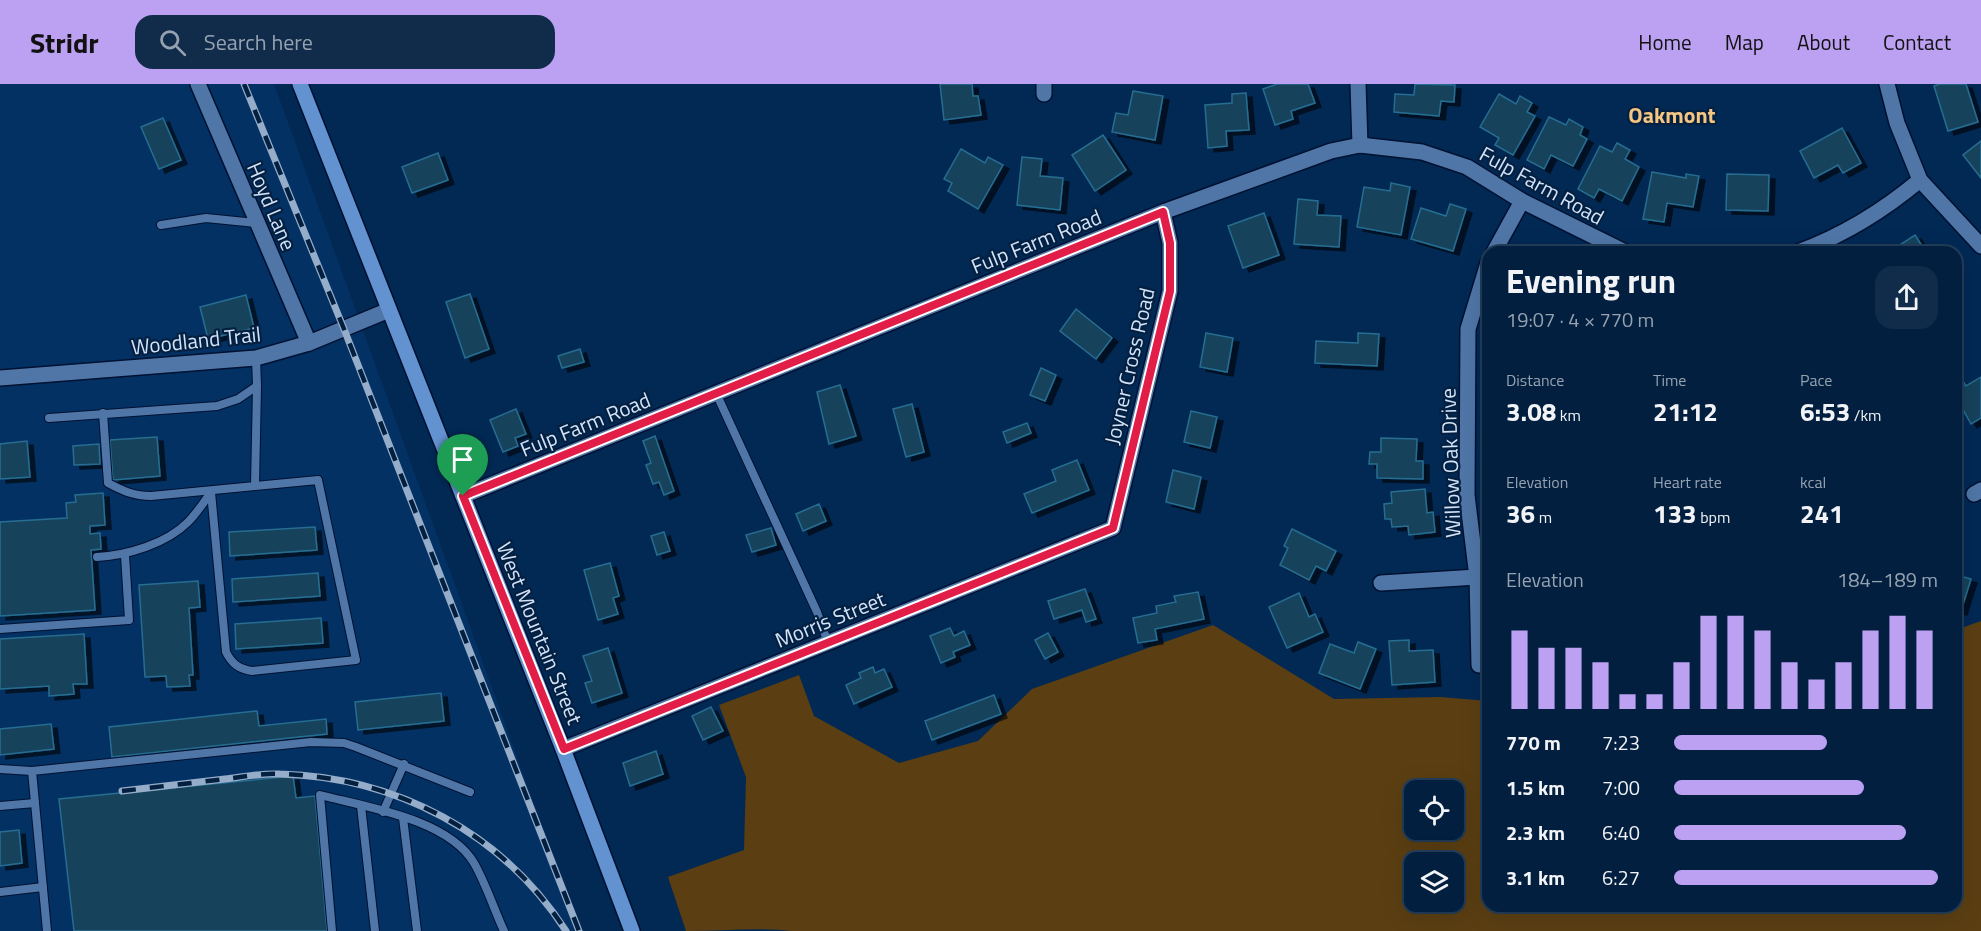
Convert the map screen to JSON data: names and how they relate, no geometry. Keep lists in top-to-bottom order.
{
  "streets": {
    "main road": ["West Mountain Street"],
    "street": [
      "Fulp Farm Road",
      "Hoyd Lane",
      "Woodland Trail",
      "Joyner Cross Road",
      "Willow Oak Drive",
      "Morris Street"
    ]
  },
  "crossings": [
    ["Fulp Farm Road", "Joyner Cross Road"],
    ["Fulp Farm Road", "West Mountain Street"],
    ["Hoyd Lane", "Woodland Trail"],
    ["Woodland Trail", "West Mountain Street"],
    ["Joyner Cross Road", "Morris Street"],
    ["Morris Street", "West Mountain Street"]
  ],
  "districts": ["Oakmont"],
  "page": {
    "header": "Stridr",
    "search": "Search here",
    "nav": [
      "Home",
      "Map",
      "About",
      "Contact"
    ],
    "heading": ["Evening run", "19:07 · 4 × 770 m"],
    "stats": [
      ["Distance", "3.08 km"],
      ["Time", "21:12"],
      ["Pace", "6:53 /km"],
      ["Elevation", "36 m"],
      ["Heart rate", "133 bpm"],
      ["kcal", "241"]
    ],
    "chart": ["Elevation", "184–189 m"],
    "list": [
      {
        "name": "770 m",
        "note": "7:23"
      },
      {
        "name": "1.5 km",
        "note": "7:00"
      },
      {
        "name": "2.3 km",
        "note": "6:40"
      },
      {
        "name": "3.1 km",
        "note": "6:27"
      }
    ]
  }
}
